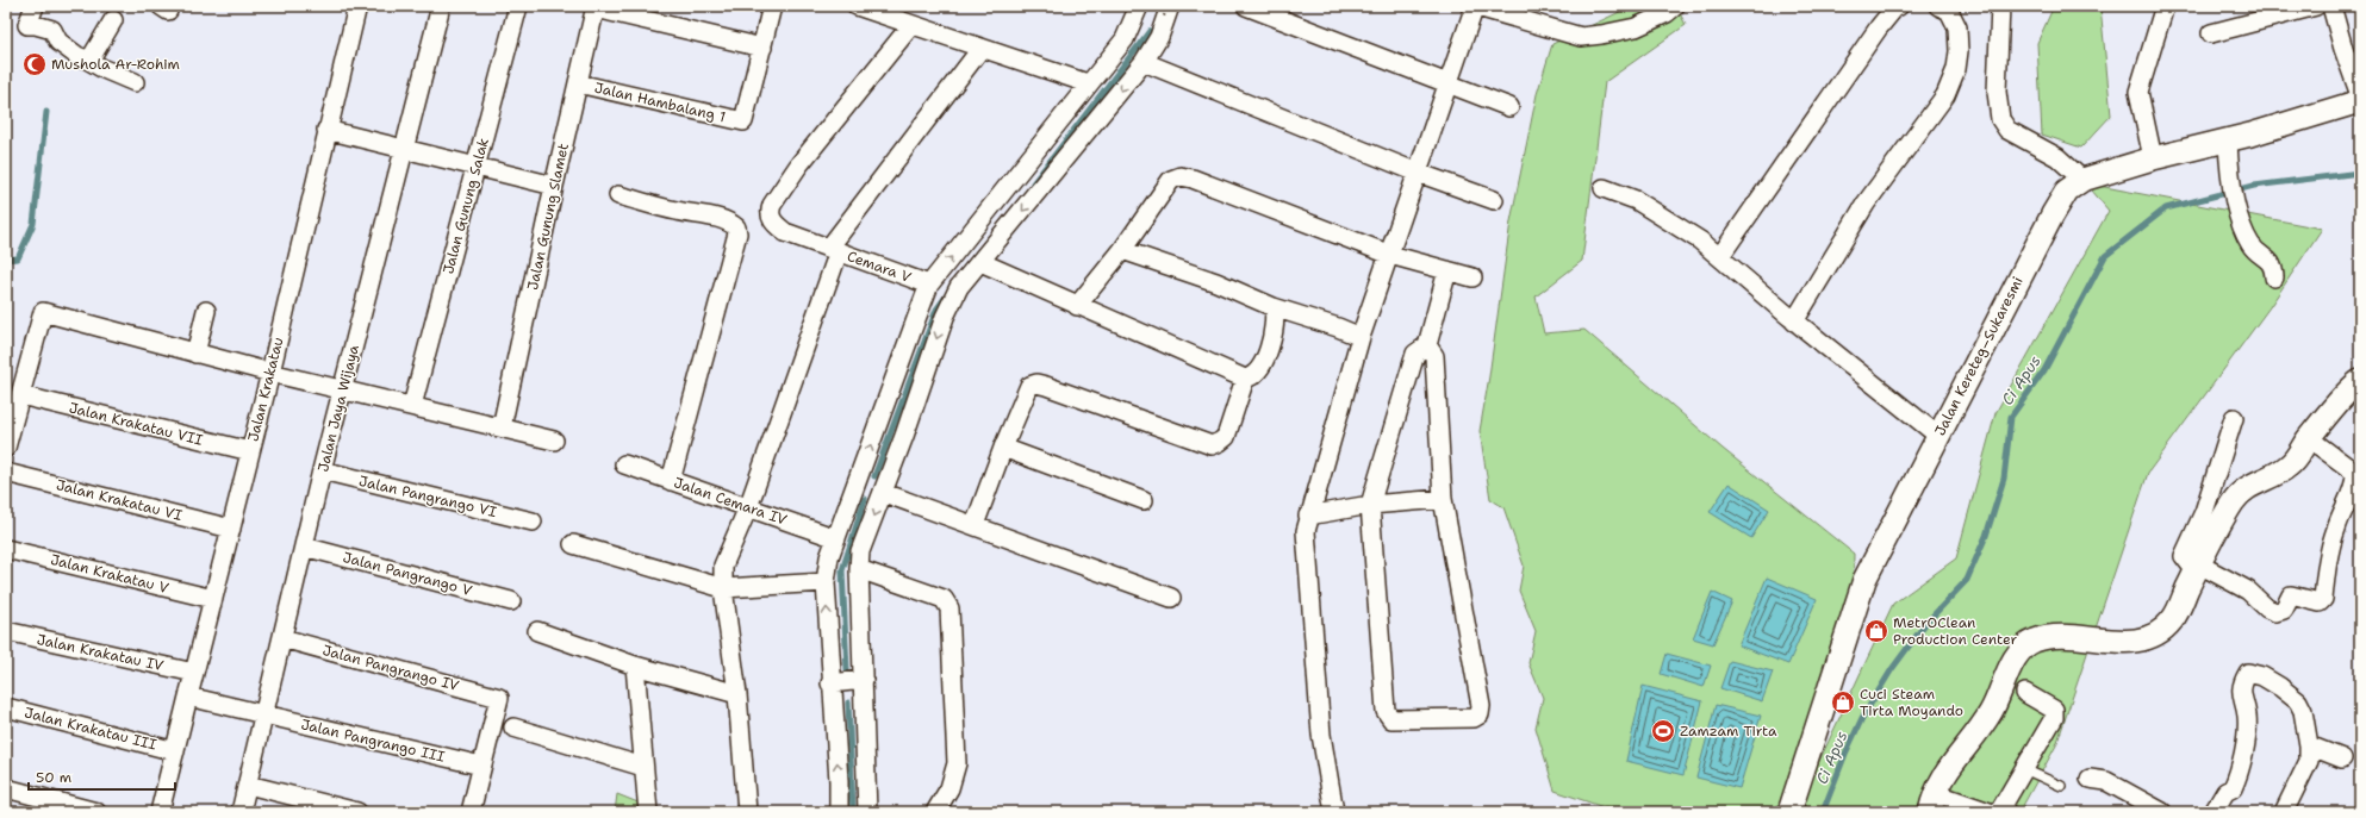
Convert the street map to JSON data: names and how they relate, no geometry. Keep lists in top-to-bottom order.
{
  "streets": {
    "street": [
      "Jalan Hambalang 1",
      "Jalan Gunung Salak",
      "Jalan Gunung Slamet",
      "Cemara V",
      "Jalan Kereteg–Sukaresmi",
      "Jalan Krakatau",
      "Jalan Jaya Wijaya",
      "Jalan Krakatau VII",
      "Jalan Pangrango VI",
      "Jalan Krakatau VI",
      "Jalan Cemara IV",
      "Jalan Krakatau V",
      "Jalan Pangrango V",
      "Jalan Krakatau IV",
      "Jalan Pangrango IV",
      "Jalan Krakatau III",
      "Jalan Pangrango III"
    ]
  },
  "crossings": [
    ["Jalan Hambalang 1", "Jalan Gunung Slamet"],
    ["Jalan Krakatau", "Jalan Krakatau VII"],
    ["Jalan Krakatau", "Jalan Krakatau VI"],
    ["Jalan Krakatau", "Jalan Krakatau V"],
    ["Jalan Krakatau", "Jalan Krakatau IV"],
    ["Jalan Krakatau", "Jalan Krakatau III"],
    ["Jalan Jaya Wijaya", "Jalan Pangrango VI"],
    ["Jalan Jaya Wijaya", "Jalan Pangrango V"],
    ["Jalan Jaya Wijaya", "Jalan Pangrango IV"],
    ["Jalan Jaya Wijaya", "Jalan Pangrango III"],
    ["Jalan Pangrango IV", "Jalan Pangrango III"]
  ],
  "water": ["Ci Apus"],
  "places": {
    "mosque": ["Mushola Ar-Rohim"],
    "shop": ["MetrOClean Production Center", "Cuci Steam Tirta Moyando"],
    "sports": ["Zamzam Tirta"]
  },
  "scale_bar": "50 m"
}
